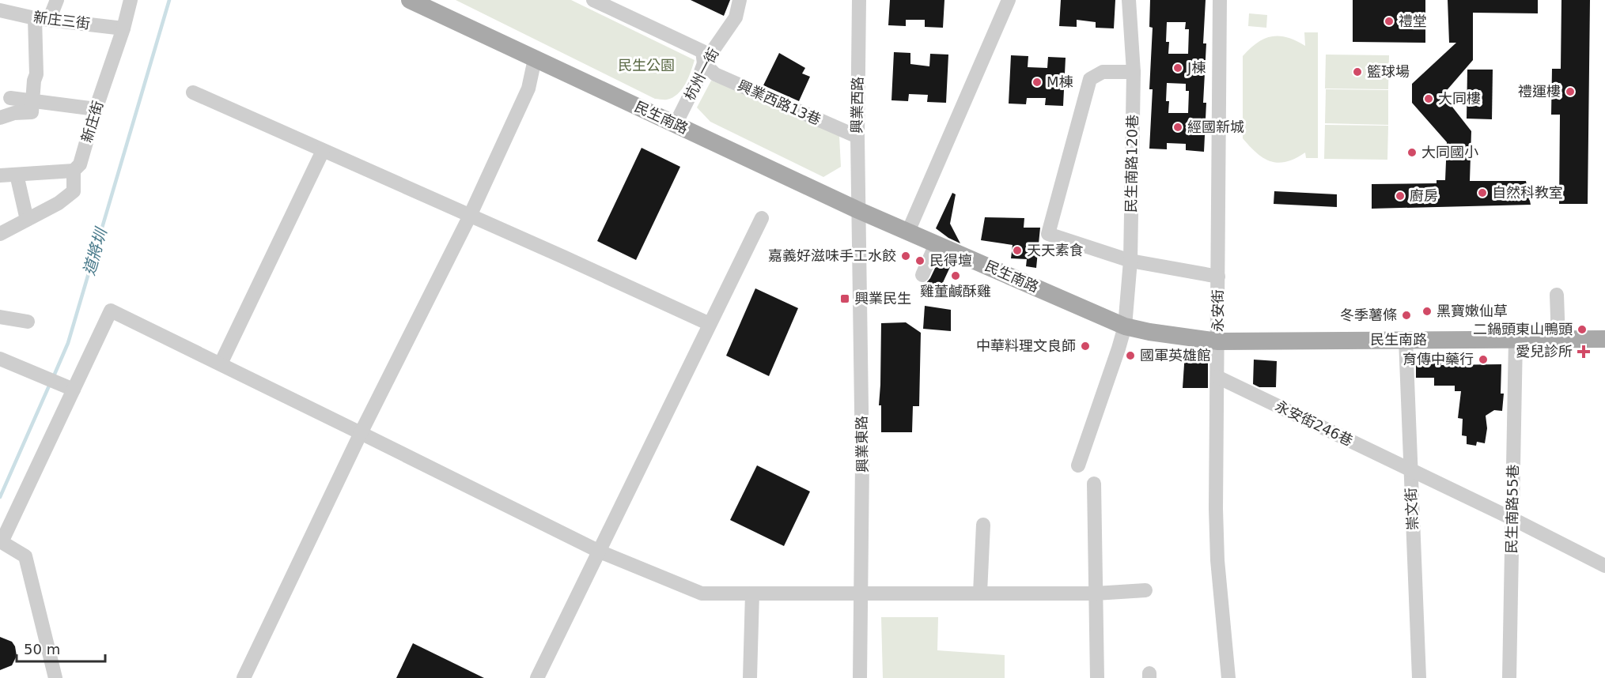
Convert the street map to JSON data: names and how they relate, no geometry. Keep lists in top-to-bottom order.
{
  "streets": {
    "main road": ["民生南路"],
    "street": [
      "新庄三街",
      "杭州一街",
      "興業西路13巷",
      "興業西路",
      "新庄街",
      "民生南路120巷",
      "永安街",
      "永安街246巷",
      "興業東路",
      "崇文街",
      "民生南路55巷"
    ]
  },
  "crossings": [
    ["新庄三街", "新庄街"],
    ["杭州一街", "興業西路13巷"],
    ["杭州一街", "民生南路"],
    ["興業西路13巷", "興業西路"],
    ["興業西路", "民生南路"],
    ["興業西路", "興業東路"],
    ["民生南路", "民生南路120巷"],
    ["民生南路", "永安街"],
    ["民生南路", "興業東路"],
    ["民生南路", "崇文街"],
    ["民生南路", "民生南路55巷"],
    ["永安街", "永安街246巷"],
    ["永安街246巷", "崇文街"],
    ["永安街246巷", "民生南路55巷"]
  ],
  "water": ["道將圳"],
  "parks": ["民生公園"],
  "places": {
    "other": [
      "禮堂",
      "J棟",
      "籃球場",
      "M棟",
      "禮運樓",
      "大同樓",
      "經國新城",
      "大同國小",
      "自然科教室",
      "廚房",
      "天天素食",
      "嘉義好滋味手工水餃",
      "民得壇",
      "雞董鹹酥雞",
      "黑寶嫩仙草",
      "冬季薯條",
      "二鍋頭東山鴨頭",
      "中華料理文良師",
      "國軍英雄館",
      "育傳中藥行"
    ],
    "transit": ["興業民生"],
    "health": ["愛兒診所"]
  },
  "scale_bar": "50 m"
}
